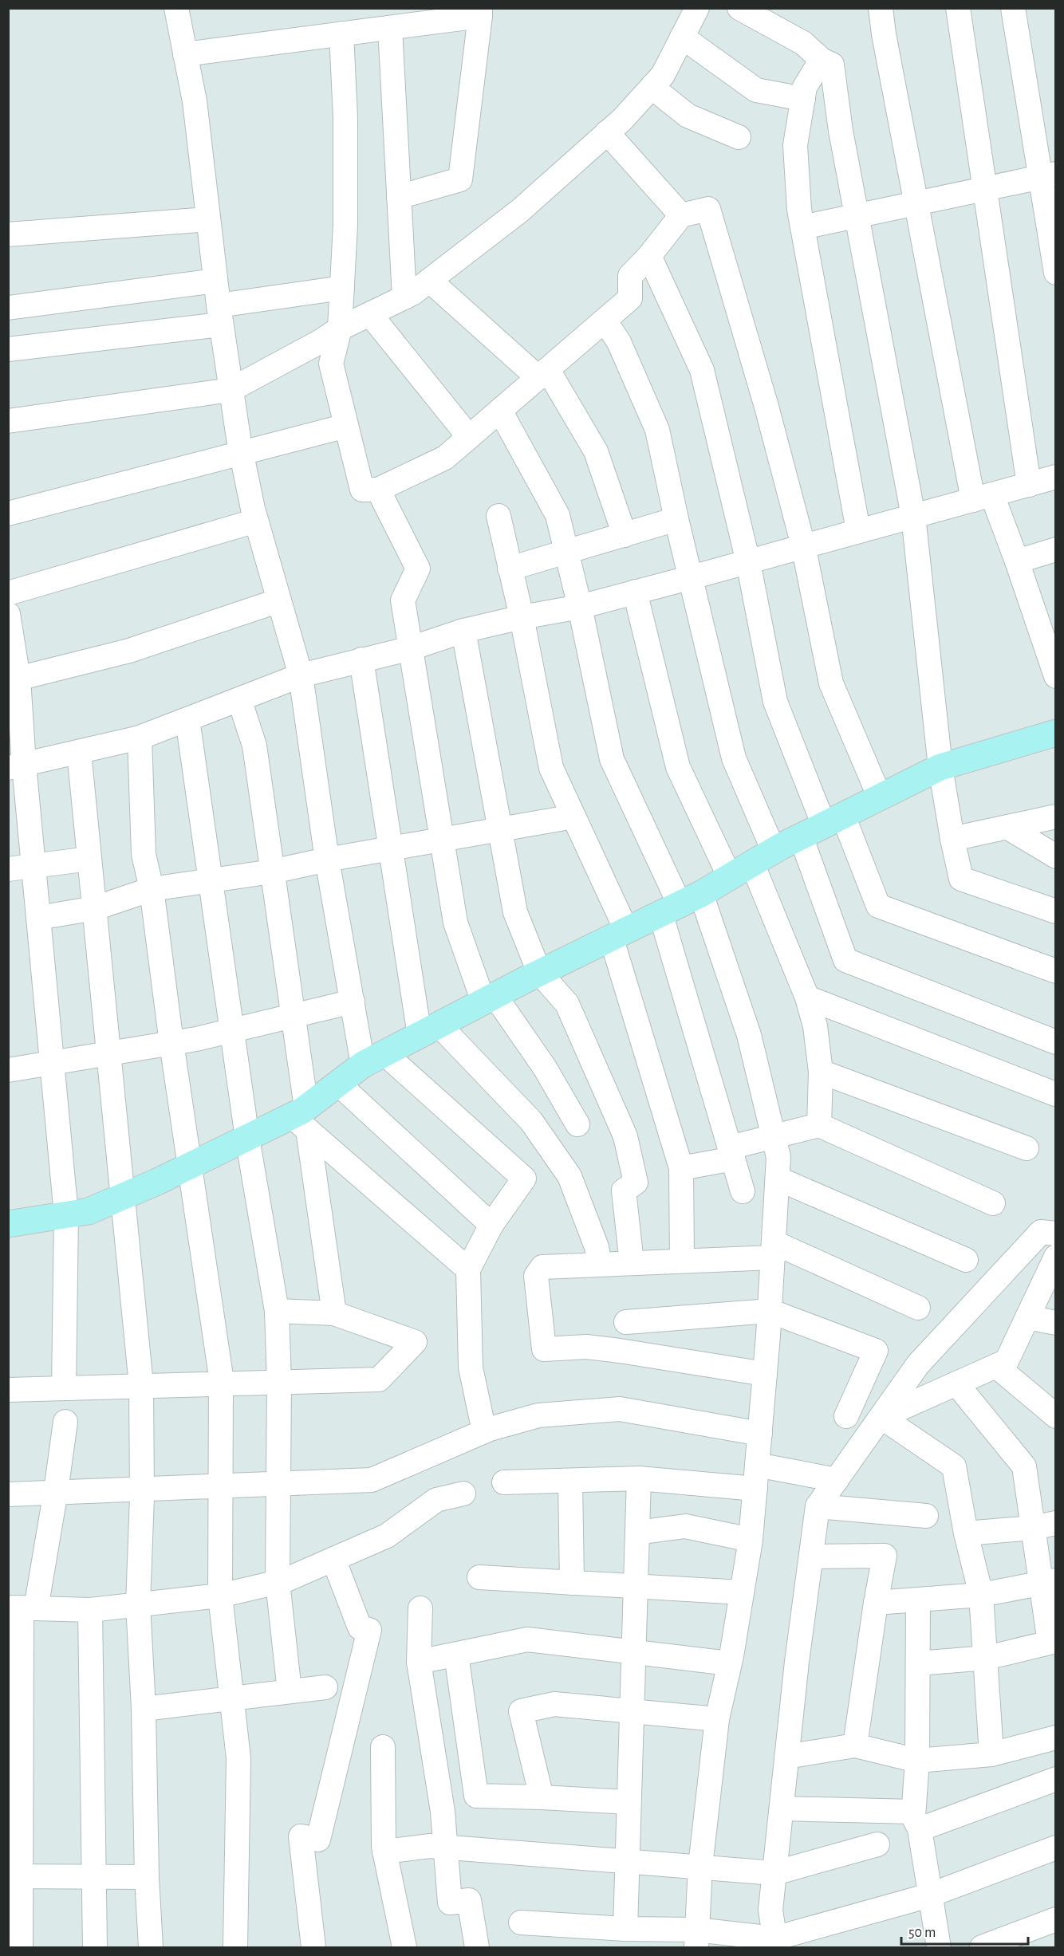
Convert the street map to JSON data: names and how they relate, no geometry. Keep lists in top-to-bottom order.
{
  "scale_bar": "50 m"
}
